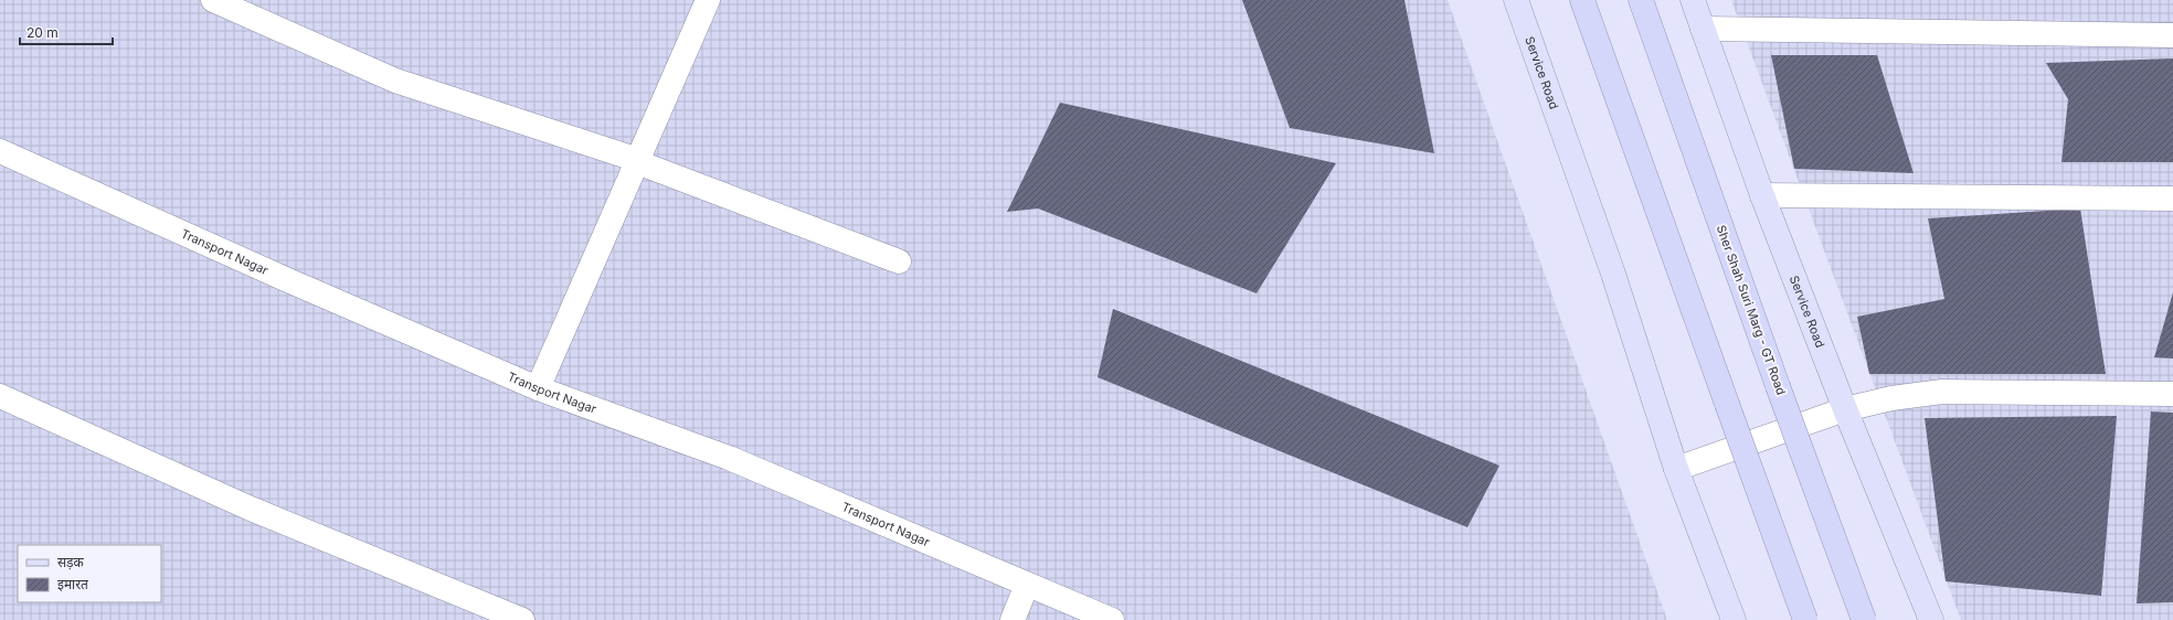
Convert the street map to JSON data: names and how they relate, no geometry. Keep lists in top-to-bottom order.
{
  "streets": {
    "highway": ["Sher Shah Suri Marg - GT Road"],
    "main road": ["Service Road"],
    "street": ["Transport Nagar"]
  },
  "legend": ["सड़क", "इमारत"],
  "scale_bar": "20 m"
}
